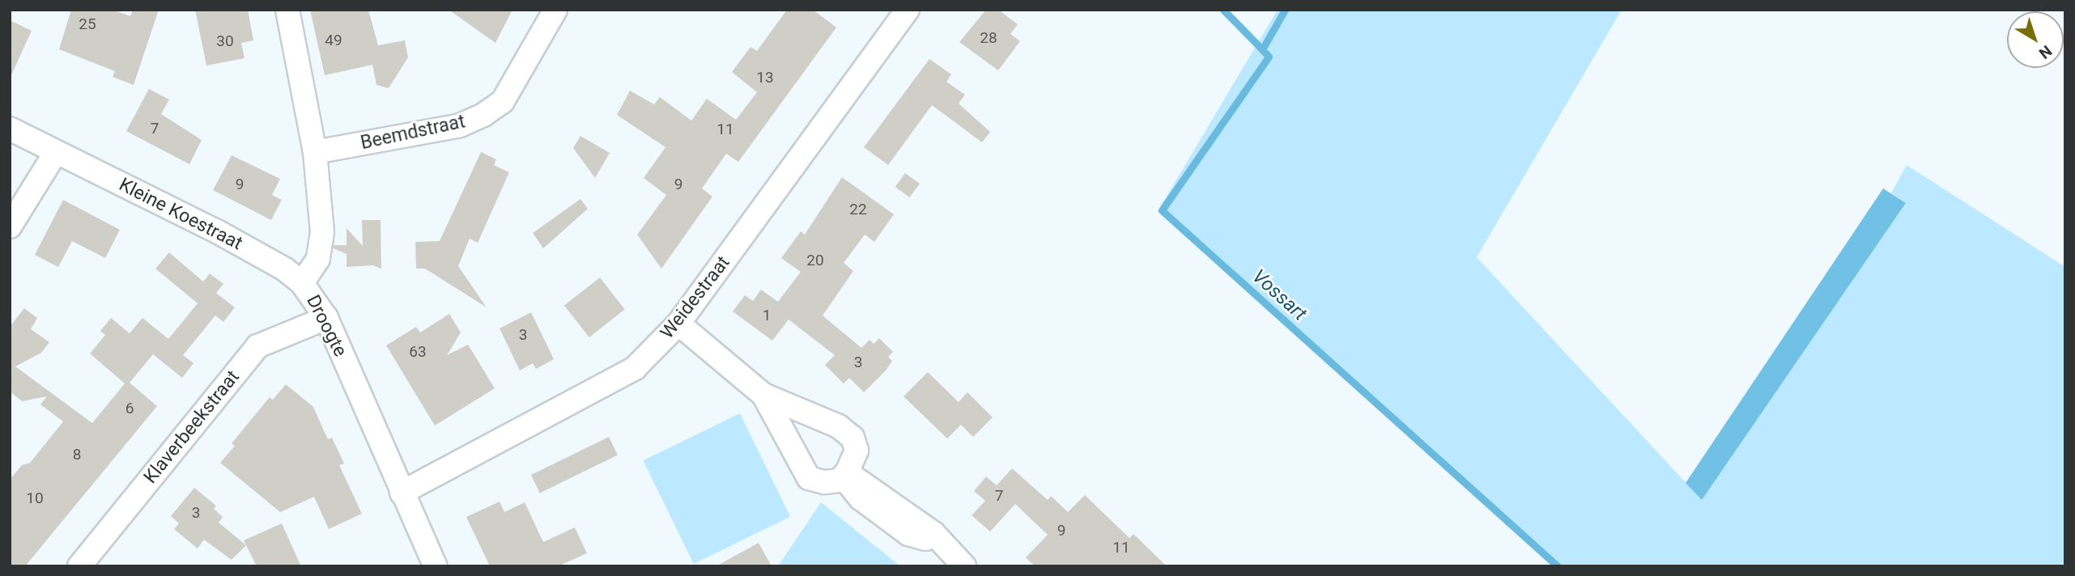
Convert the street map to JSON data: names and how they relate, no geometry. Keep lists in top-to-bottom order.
{
  "streets": {
    "street": [
      "Beemdstraat",
      "Kleine Koestraat",
      "Weidestraat",
      "Droogte",
      "Klaverbeekstraat"
    ]
  },
  "crossings": [
    ["Beemdstraat", "Droogte"],
    ["Kleine Koestraat", "Droogte"],
    ["Weidestraat", "Droogte"],
    ["Droogte", "Klaverbeekstraat"]
  ],
  "water": ["Vossart"],
  "house_numbers": [
    "25",
    "28",
    "49",
    "30",
    "13",
    "7",
    "11",
    "9",
    "9",
    "22",
    "20",
    "1",
    "3",
    "63",
    "3",
    "6",
    "8",
    "7",
    "10",
    "3",
    "9",
    "11"
  ],
  "north": "bottom right"
}
